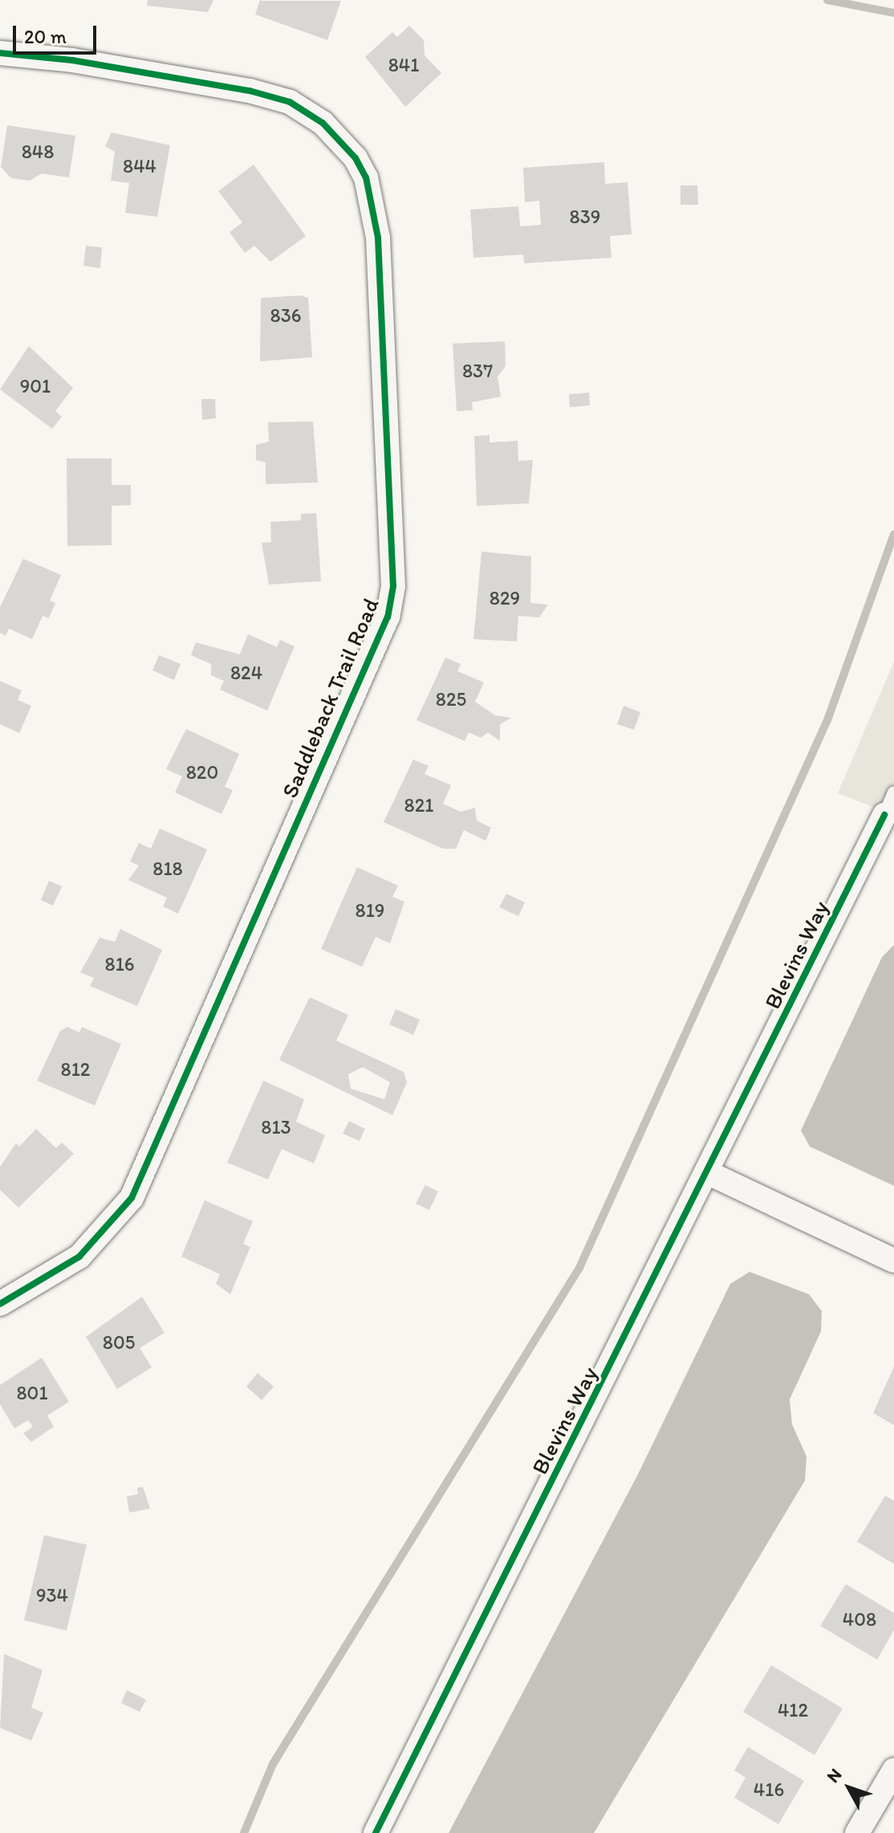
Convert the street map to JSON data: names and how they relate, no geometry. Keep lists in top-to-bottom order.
{
  "streets": {
    "street": ["Saddleback Trail Road", "Blevins Way"]
  },
  "house_numbers": [
    "841",
    "848",
    "844",
    "839",
    "836",
    "837",
    "901",
    "829",
    "824",
    "825",
    "820",
    "821",
    "818",
    "819",
    "816",
    "812",
    "813",
    "805",
    "801",
    "934",
    "408",
    "412",
    "416"
  ],
  "scale_bar": "20 m",
  "north": "top left"
}
